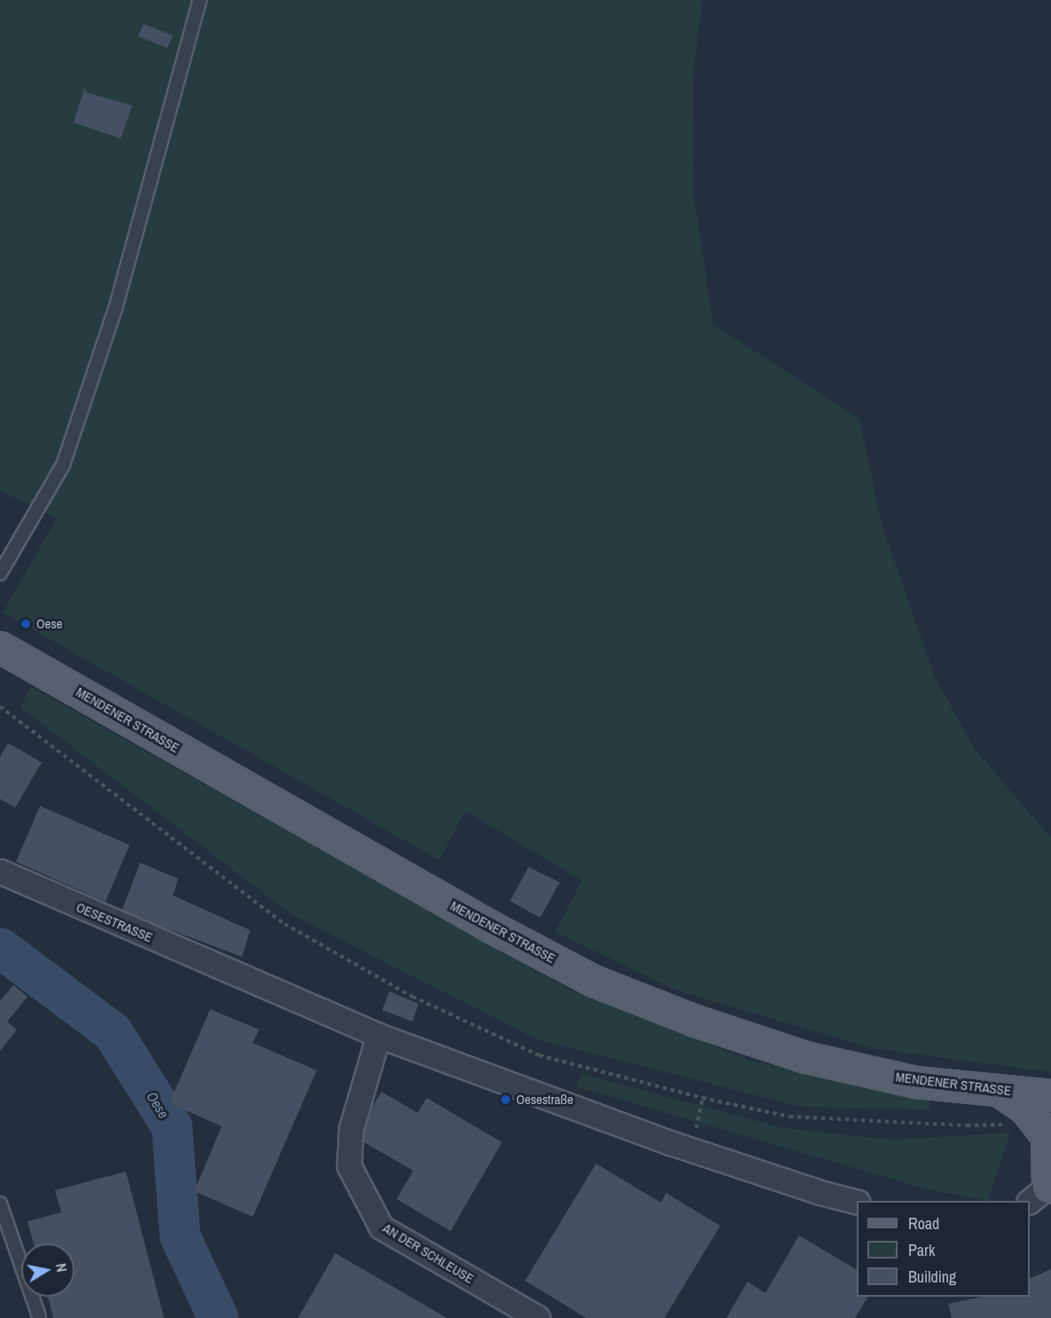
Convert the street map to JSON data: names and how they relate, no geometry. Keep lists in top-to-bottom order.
{
  "streets": {
    "main road": ["MENDENER STRASSE"],
    "street": ["OESESTRASSE", "AN DER SCHLEUSE"]
  },
  "crossings": [
    ["OESESTRASSE", "AN DER SCHLEUSE"]
  ],
  "water": ["Oese"],
  "places": ["Oese", "Oesestraße"],
  "legend": ["Road", "Park", "Building"],
  "north": "right"
}
